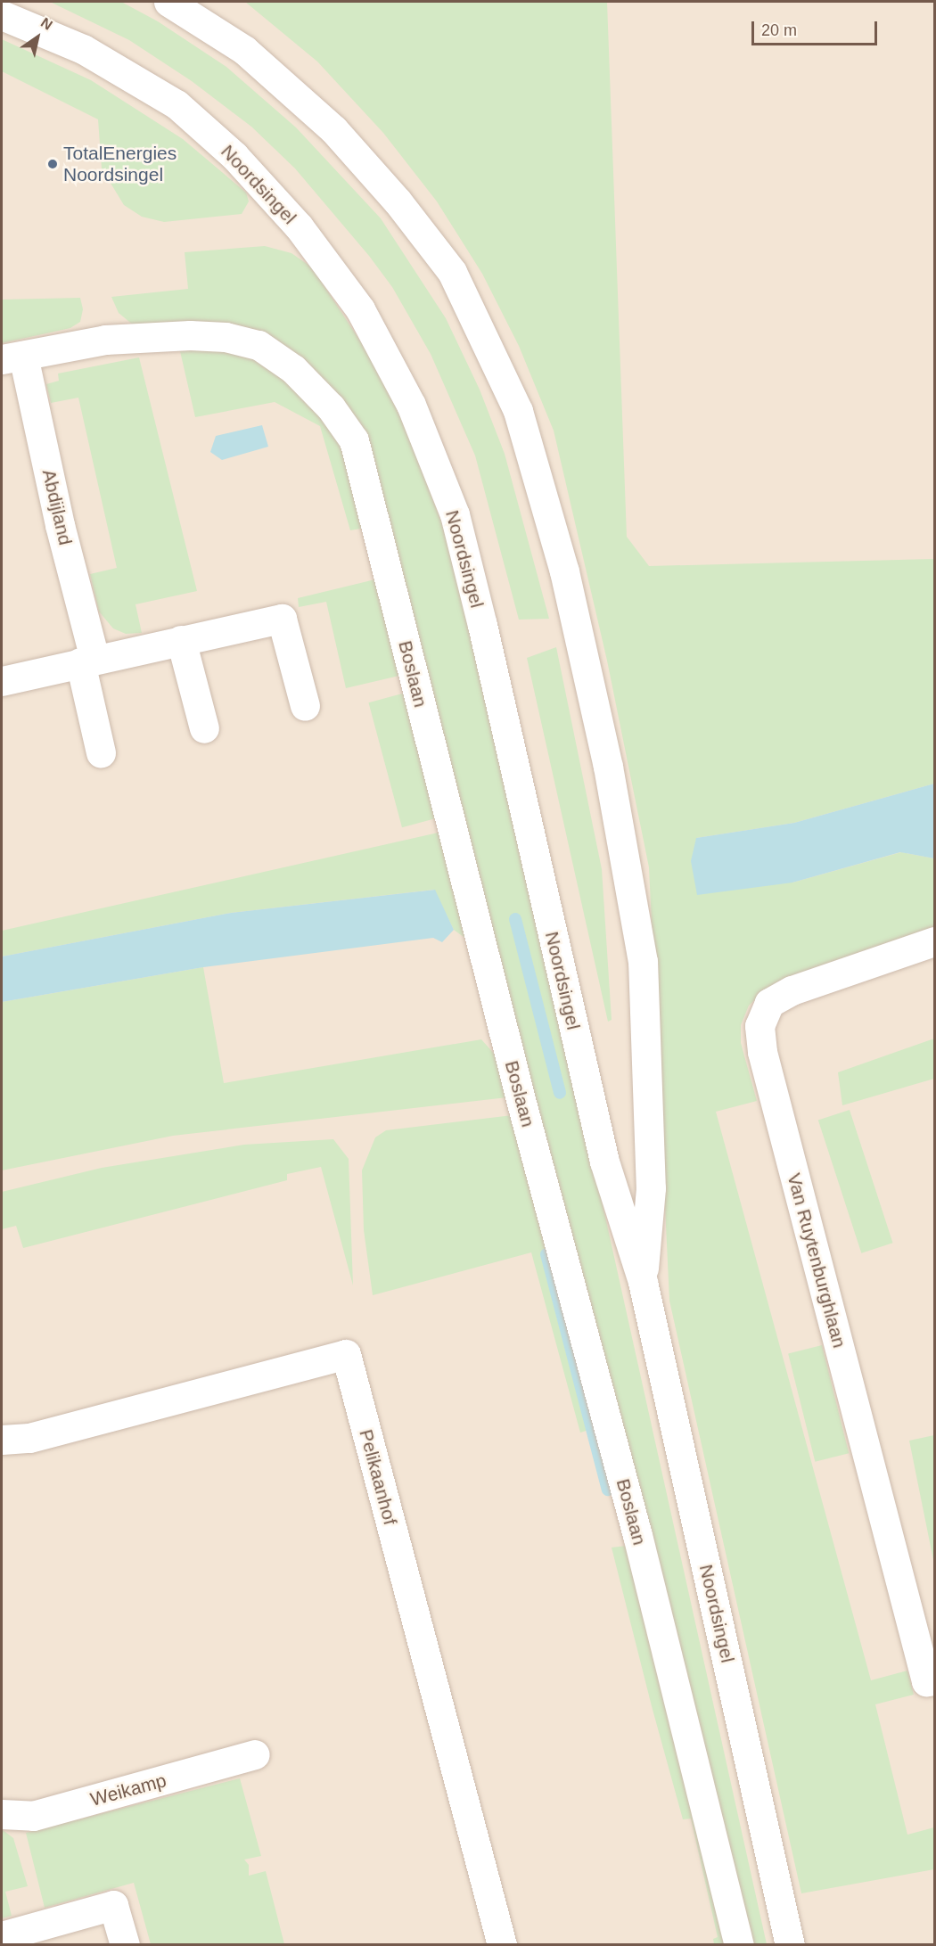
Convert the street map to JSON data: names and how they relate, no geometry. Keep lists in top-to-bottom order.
{
  "streets": {
    "street": [
      "Noordsingel",
      "Abdijland",
      "Boslaan",
      "Van Ruytenburghlaan",
      "Pelikaanhof",
      "Weikamp"
    ]
  },
  "crossings": [
    ["Abdijland", "Boslaan"]
  ],
  "places": ["TotalEnergies Noordsingel"],
  "scale_bar": "20 m",
  "north": "top right"
}
